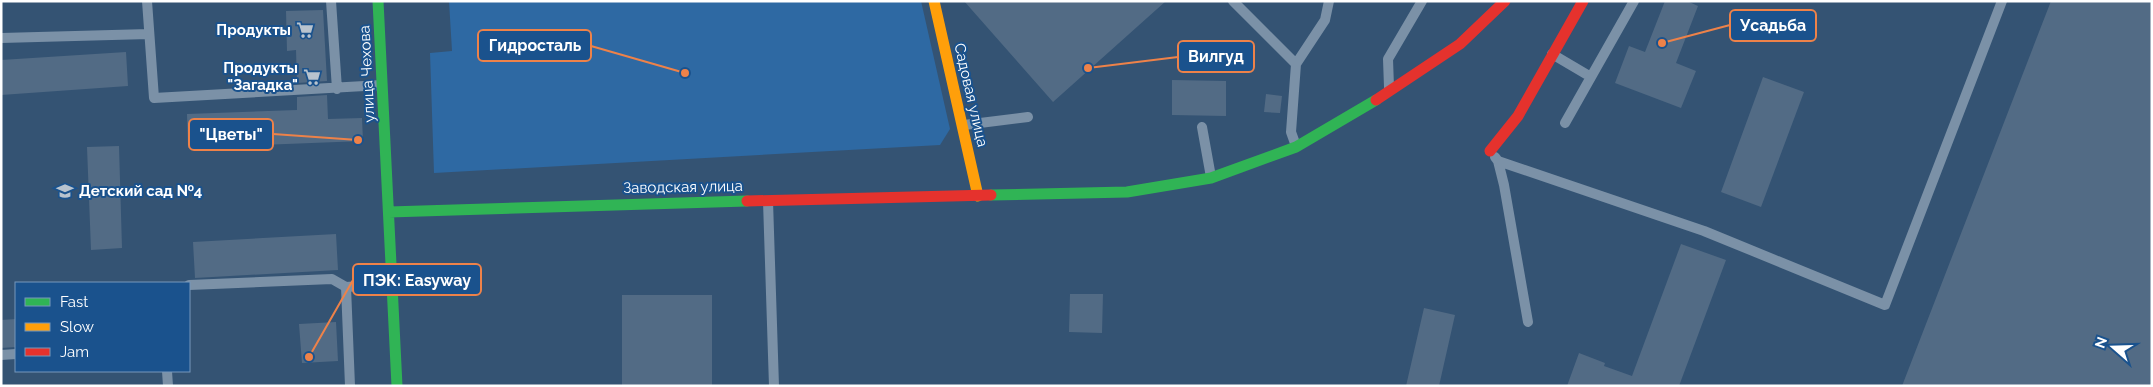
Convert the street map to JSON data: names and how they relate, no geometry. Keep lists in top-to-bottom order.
{
  "streets": {
    "main road": ["улица Чехова", "Садовая улица", "Заводская улица"]
  },
  "crossings": [
    ["улица Чехова", "Заводская улица"],
    ["Садовая улица", "Заводская улица"]
  ],
  "places": {
    "supermarket": ["Продукты", "Продукты \"Загадка\""],
    "other": [
      "Усадьба",
      "Вилгуд",
      "Гидросталь",
      "\"Цветы\"",
      "ПЭК: Easyway"
    ],
    "school or university": ["Детский сад №4"]
  },
  "legend": ["Fast", "Slow", "Jam"],
  "north": "left"
}
